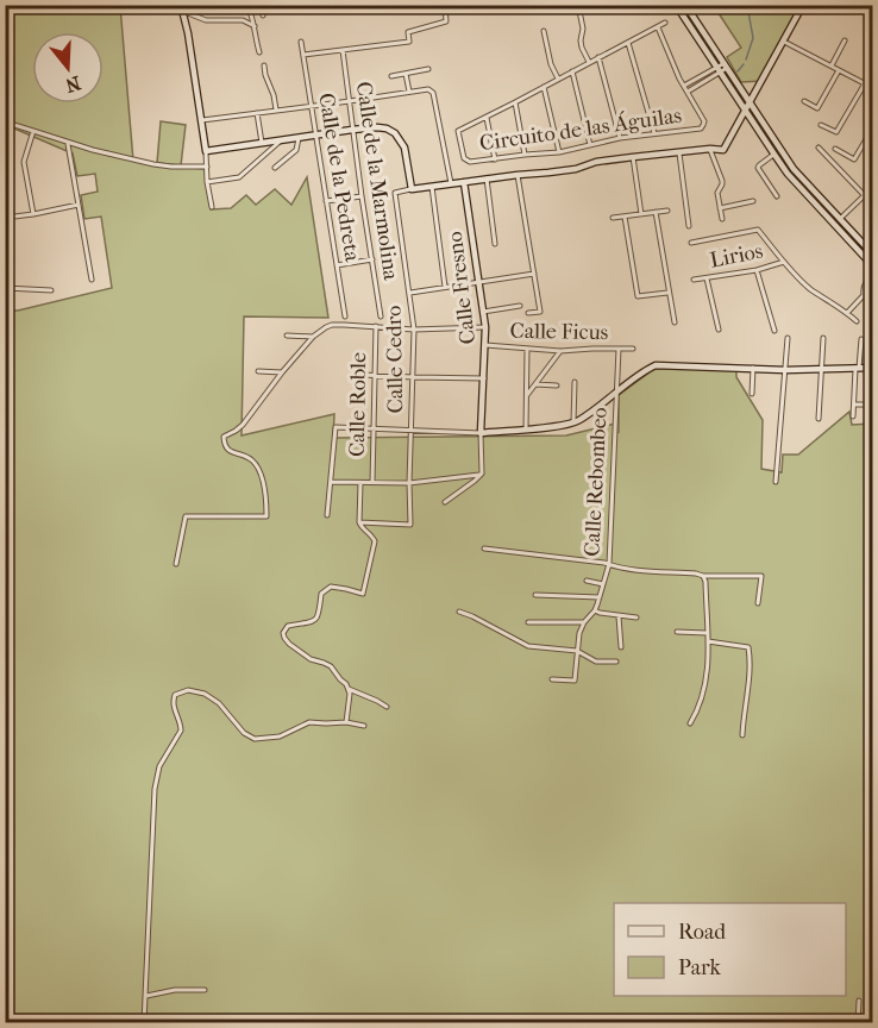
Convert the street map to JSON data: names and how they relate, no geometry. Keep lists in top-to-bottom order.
{
  "streets": {
    "street": [
      "Circuito de las Águilas",
      "Calle de la Pedreta",
      "Calle de la Marmolina",
      "Lirios",
      "Calle Fresno",
      "Calle Ficus",
      "Calle Cedro",
      "Calle Roble",
      "Calle Rebombeo"
    ]
  },
  "crossings": [
    ["Calle Fresno", "Calle Ficus"],
    ["Calle Ficus", "Calle Rebombeo"]
  ],
  "legend": ["Road", "Park"],
  "north": "bottom"
}
